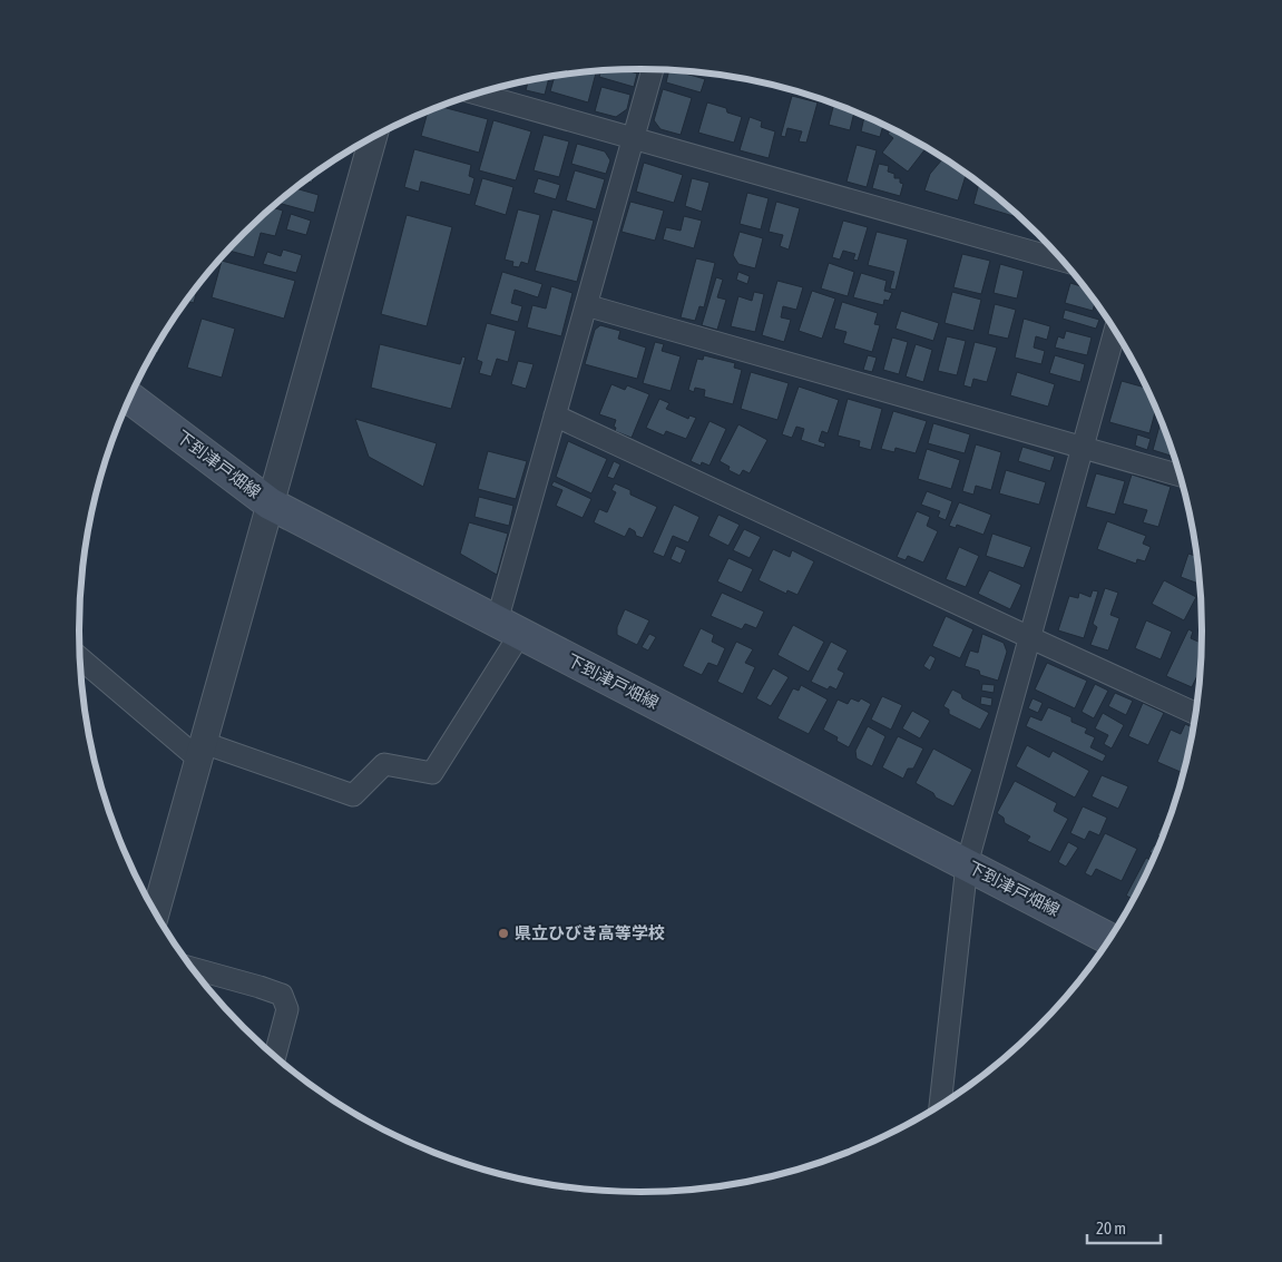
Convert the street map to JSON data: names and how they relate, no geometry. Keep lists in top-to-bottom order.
{
  "streets": {
    "main road": ["下到津戸畑線"]
  },
  "places": ["県立ひびき高等学校"],
  "scale_bar": "20 m"
}
